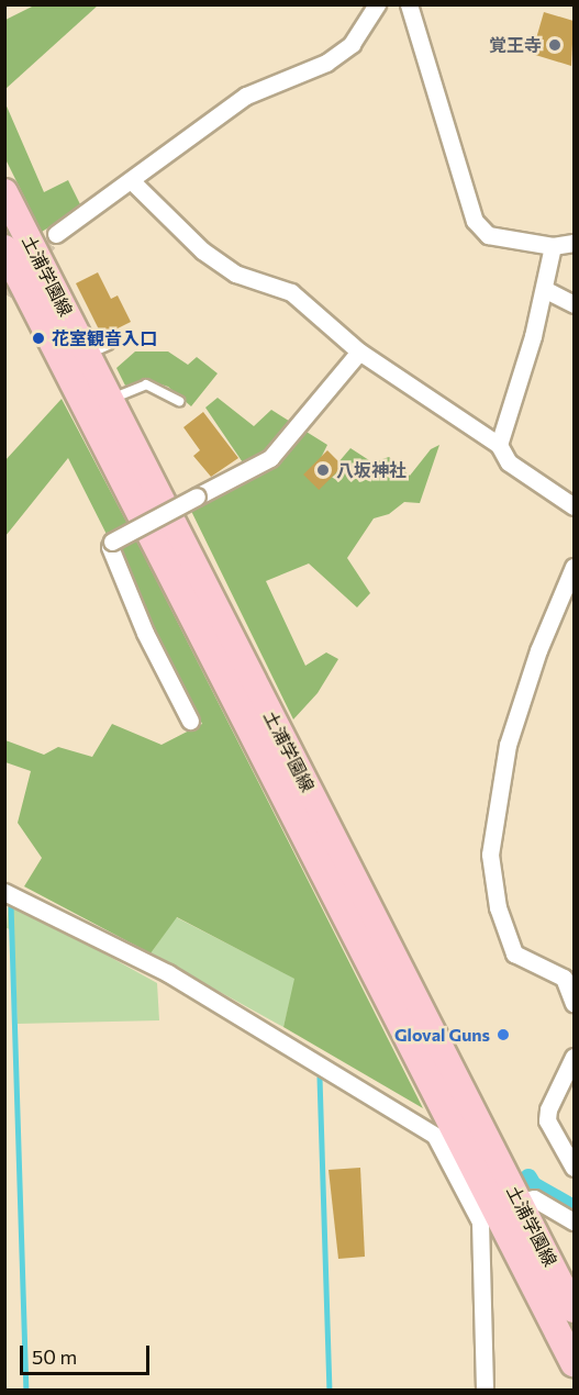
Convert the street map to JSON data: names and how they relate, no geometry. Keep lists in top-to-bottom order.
{
  "streets": {
    "main road": ["土浦学園線"]
  },
  "places": [
    "覚王寺",
    "花室観音入口",
    "八坂神社",
    "Gloval Guns"
  ],
  "scale_bar": "50 m"
}
